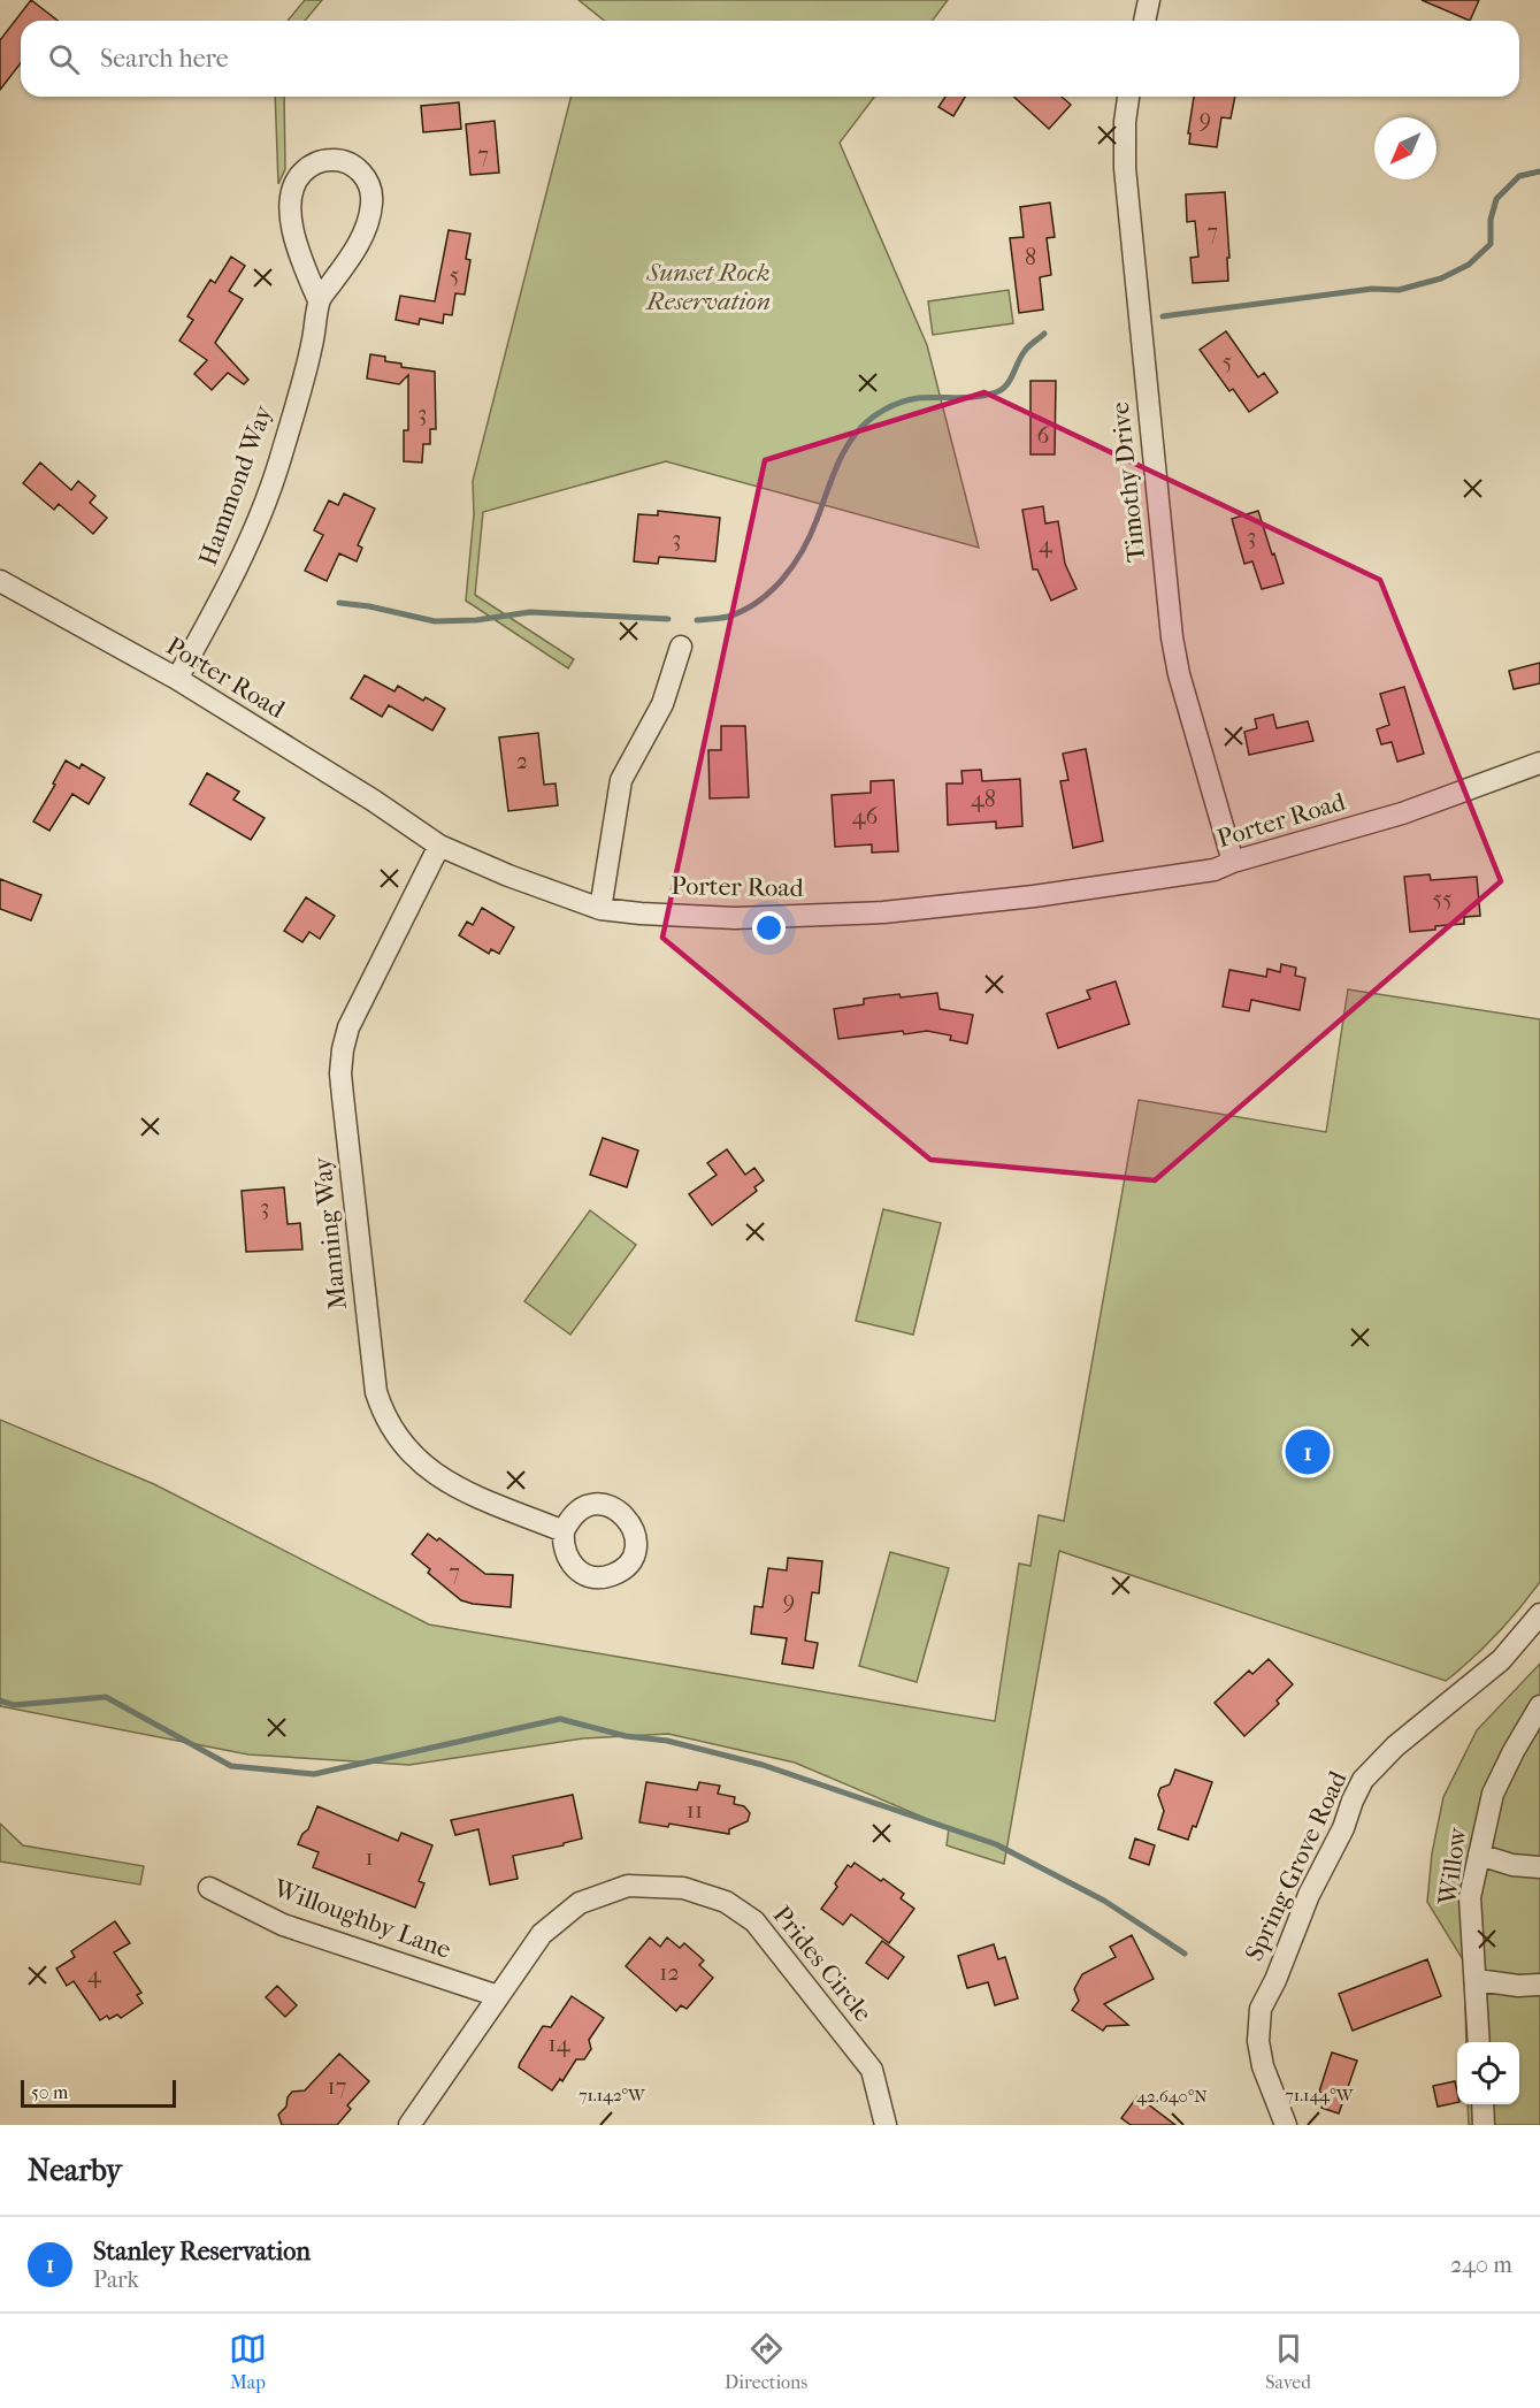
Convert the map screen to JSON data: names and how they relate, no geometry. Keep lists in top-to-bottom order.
{
  "streets": {
    "street": [
      "Timothy Drive",
      "Hammond Way",
      "Porter Road",
      "Manning Way",
      "Spring Grove Road",
      "Willow",
      "Willoughby Lane",
      "Prides Circle"
    ]
  },
  "crossings": [
    ["Timothy Drive", "Porter Road"],
    ["Hammond Way", "Porter Road"],
    ["Porter Road", "Manning Way"],
    ["Willoughby Lane", "Prides Circle"]
  ],
  "parks": ["Sunset Rock Reservation"],
  "house_numbers": [
    "9",
    "7",
    "7",
    "8",
    "5",
    "5",
    "3",
    "6",
    "3",
    "3",
    "4",
    "2",
    "48",
    "46",
    "55",
    "3",
    "7",
    "9",
    "11",
    "1",
    "12",
    "4",
    "14",
    "17"
  ],
  "scale_bar": "50 m",
  "north": "bottom left",
  "page": {
    "search": "Search here",
    "pins": "1",
    "scale": "50 m",
    "heading": "Nearby",
    "list": [
      {
        "mark": "1",
        "name": "Stanley Reservation",
        "note": "Park",
        "value": "240 m"
      }
    ],
    "nav": ["Map", "Directions", "Saved"]
  },
  "coordinates": ["71.142°W", "71.144°W", "42.640°N"]
}
